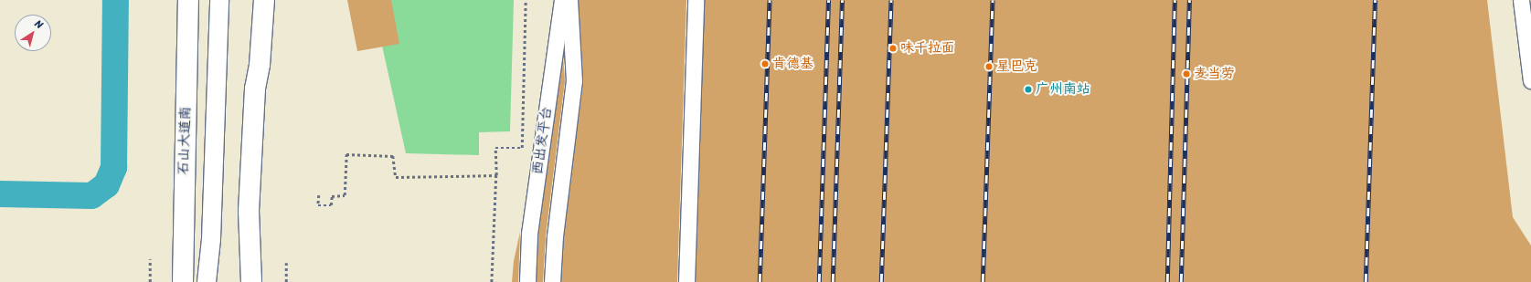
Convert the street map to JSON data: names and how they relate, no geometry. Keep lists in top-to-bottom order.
{
  "streets": {
    "main road": ["石山大道南"],
    "street": ["西出发平台"]
  },
  "places": [
    "味千拉面",
    "肯德基",
    "星巴克",
    "麦当劳",
    "广州南站"
  ],
  "north": "top right"
}
